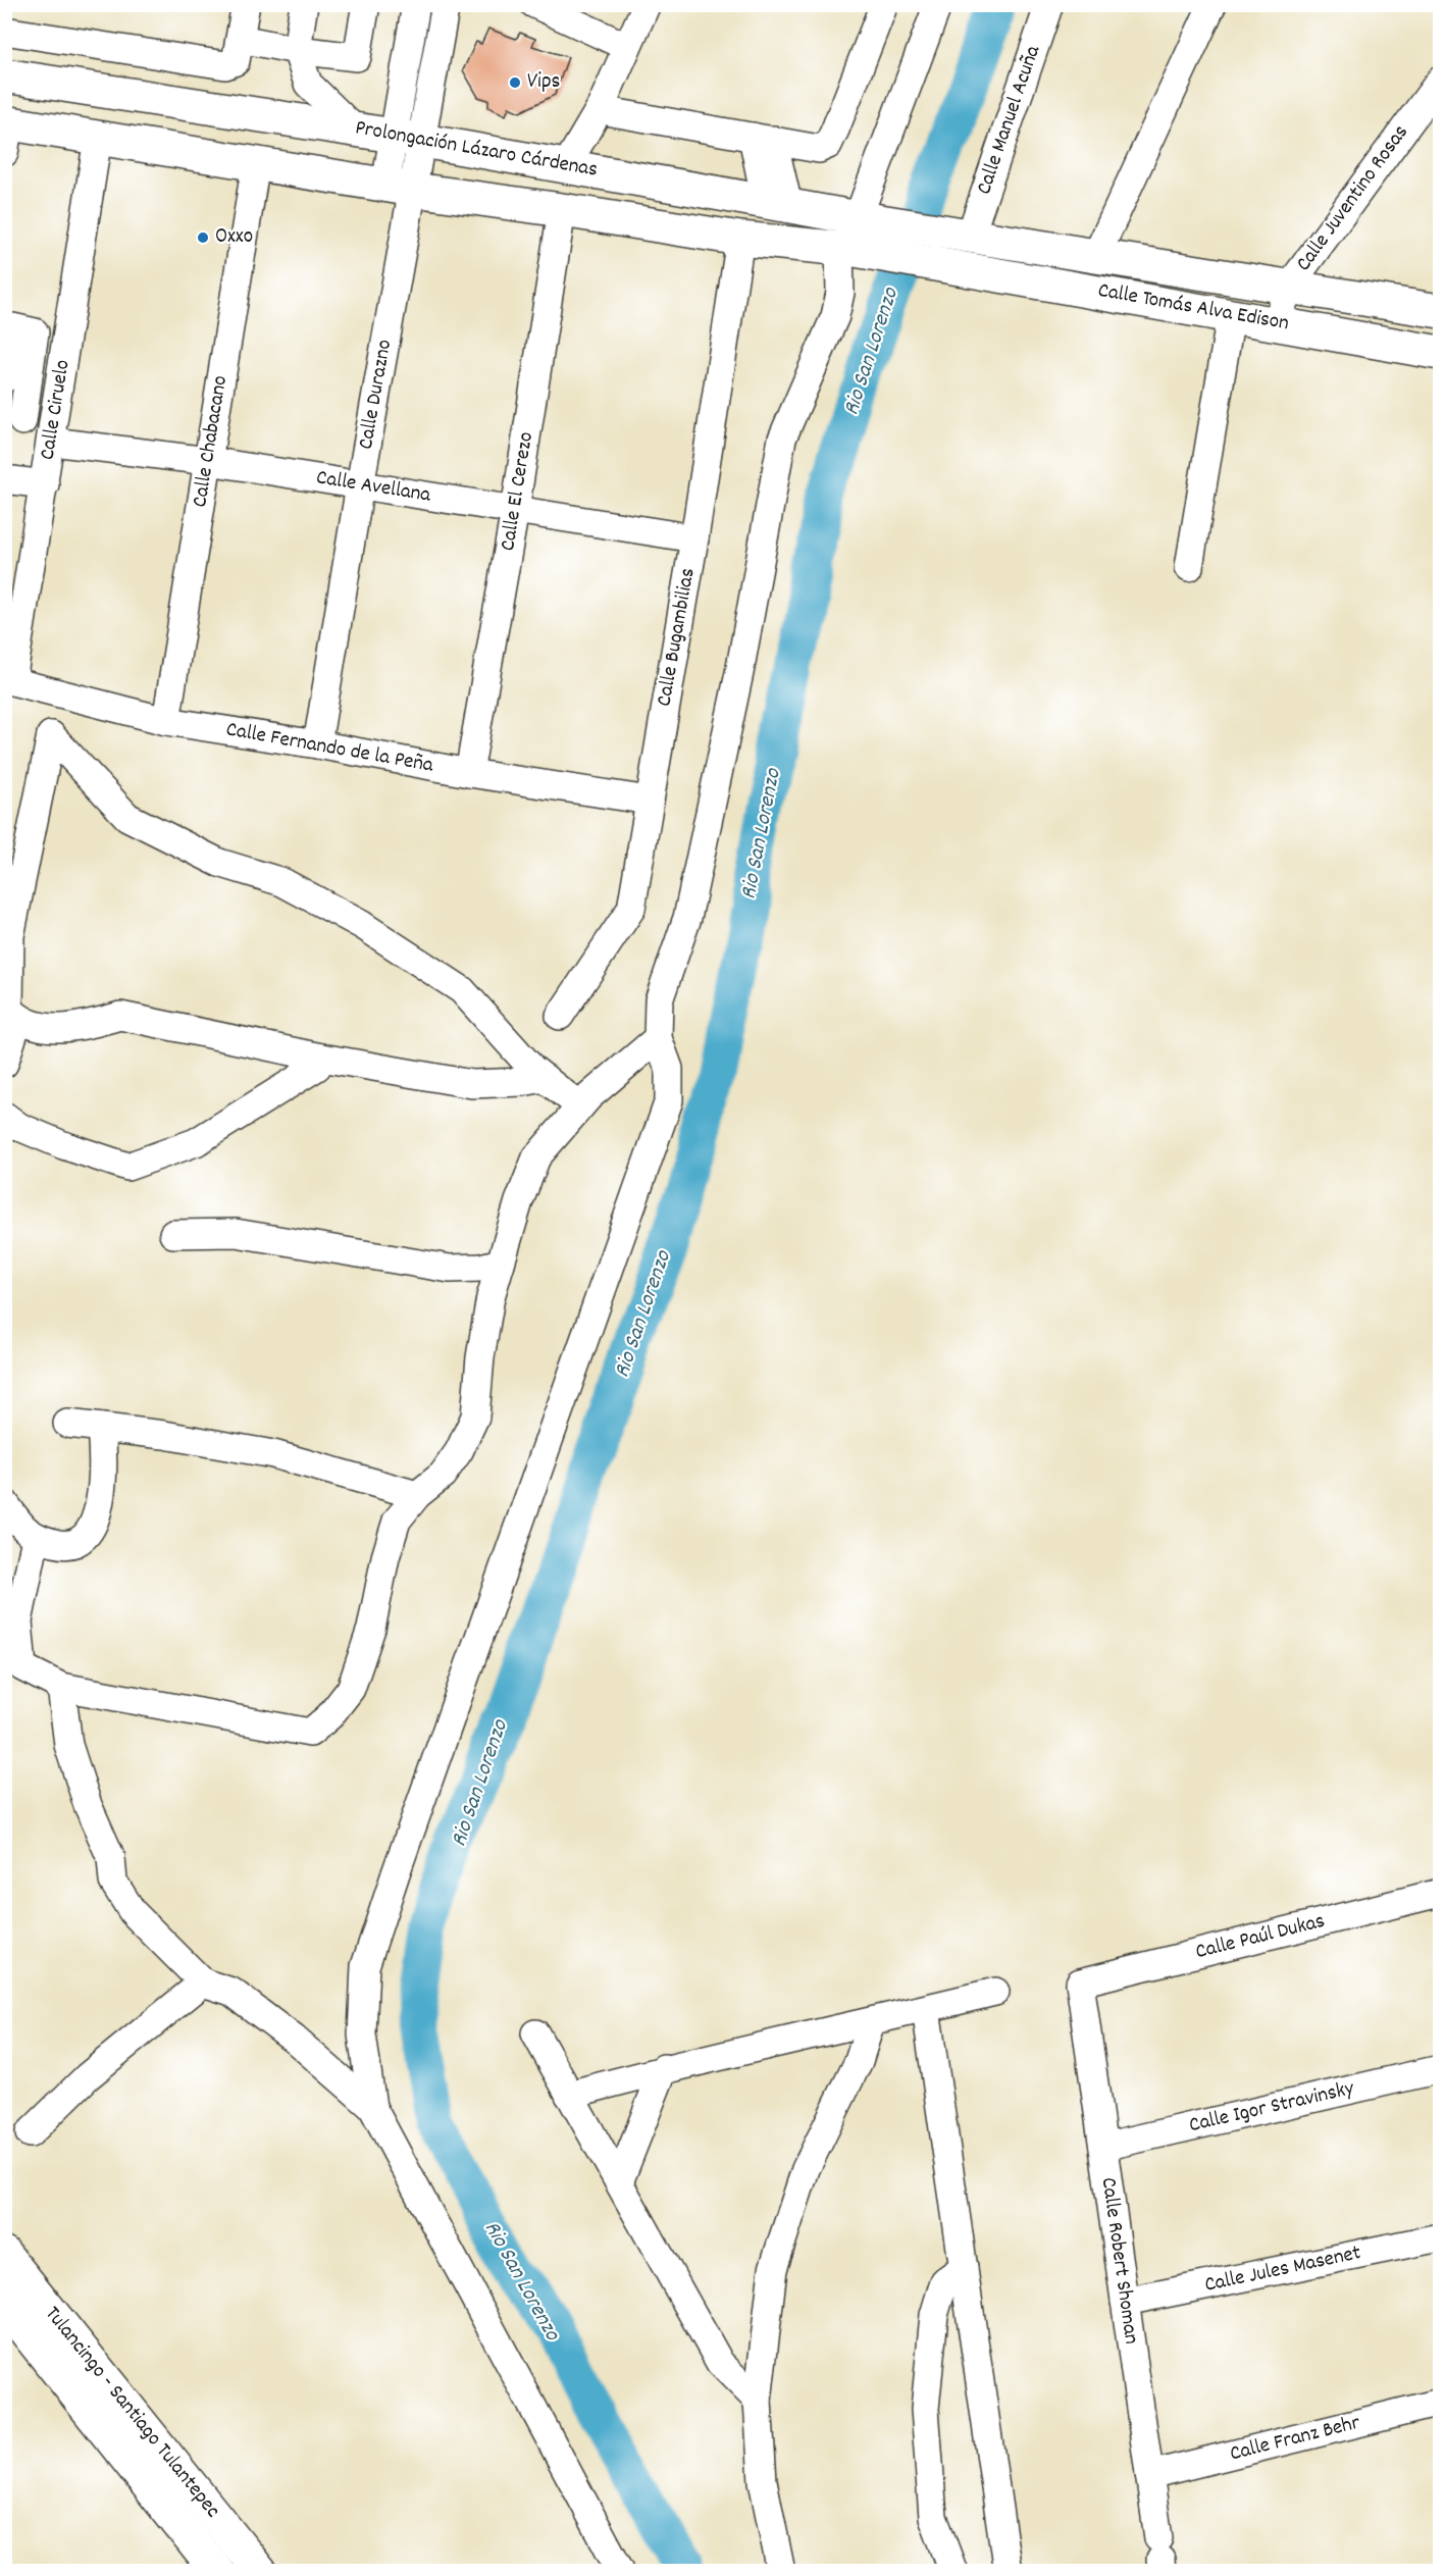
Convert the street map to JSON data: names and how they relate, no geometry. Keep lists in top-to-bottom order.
{
  "streets": {
    "main road": ["Prolongación Lázaro Cárdenas", "Calle Tomás Alva Edison", "Tulancingo - Santiago Tulantepec"],
    "street": [
      "Calle Manuel Acuña",
      "Calle Juventino Rosas",
      "Calle Durazno",
      "Calle Ciruelo",
      "Calle Chabacano",
      "Calle Avellana",
      "Calle El Cerezo",
      "Calle Bugambilias",
      "Calle Fernando de la Peña",
      "Calle Paúl Dukas",
      "Calle Igor Stravinsky",
      "Calle Robert Shoman",
      "Calle Jules Masenet",
      "Calle Franz Behr"
    ]
  },
  "crossings": [
    ["Calle Manuel Acuña", "Prolongación Lázaro Cárdenas"],
    ["Calle Manuel Acuña", "Calle Tomás Alva Edison"],
    ["Prolongación Lázaro Cárdenas", "Calle Tomás Alva Edison"],
    ["Prolongación Lázaro Cárdenas", "Calle Durazno"],
    ["Prolongación Lázaro Cárdenas", "Calle Ciruelo"],
    ["Prolongación Lázaro Cárdenas", "Calle Chabacano"],
    ["Prolongación Lázaro Cárdenas", "Calle El Cerezo"],
    ["Prolongación Lázaro Cárdenas", "Calle Bugambilias"],
    ["Calle Juventino Rosas", "Calle Tomás Alva Edison"],
    ["Calle Durazno", "Calle Avellana"],
    ["Calle Durazno", "Calle Fernando de la Peña"],
    ["Calle Ciruelo", "Calle Avellana"],
    ["Calle Ciruelo", "Calle Fernando de la Peña"],
    ["Calle Chabacano", "Calle Avellana"],
    ["Calle Chabacano", "Calle Fernando de la Peña"],
    ["Calle Avellana", "Calle El Cerezo"],
    ["Calle Avellana", "Calle Bugambilias"],
    ["Calle El Cerezo", "Calle Fernando de la Peña"],
    ["Calle Bugambilias", "Calle Fernando de la Peña"],
    ["Calle Paúl Dukas", "Calle Robert Shoman"],
    ["Calle Igor Stravinsky", "Calle Robert Shoman"],
    ["Calle Robert Shoman", "Calle Jules Masenet"],
    ["Calle Robert Shoman", "Calle Franz Behr"]
  ],
  "water": ["Rio San Lorenzo"],
  "places": ["Vips", "Oxxo"]
}
